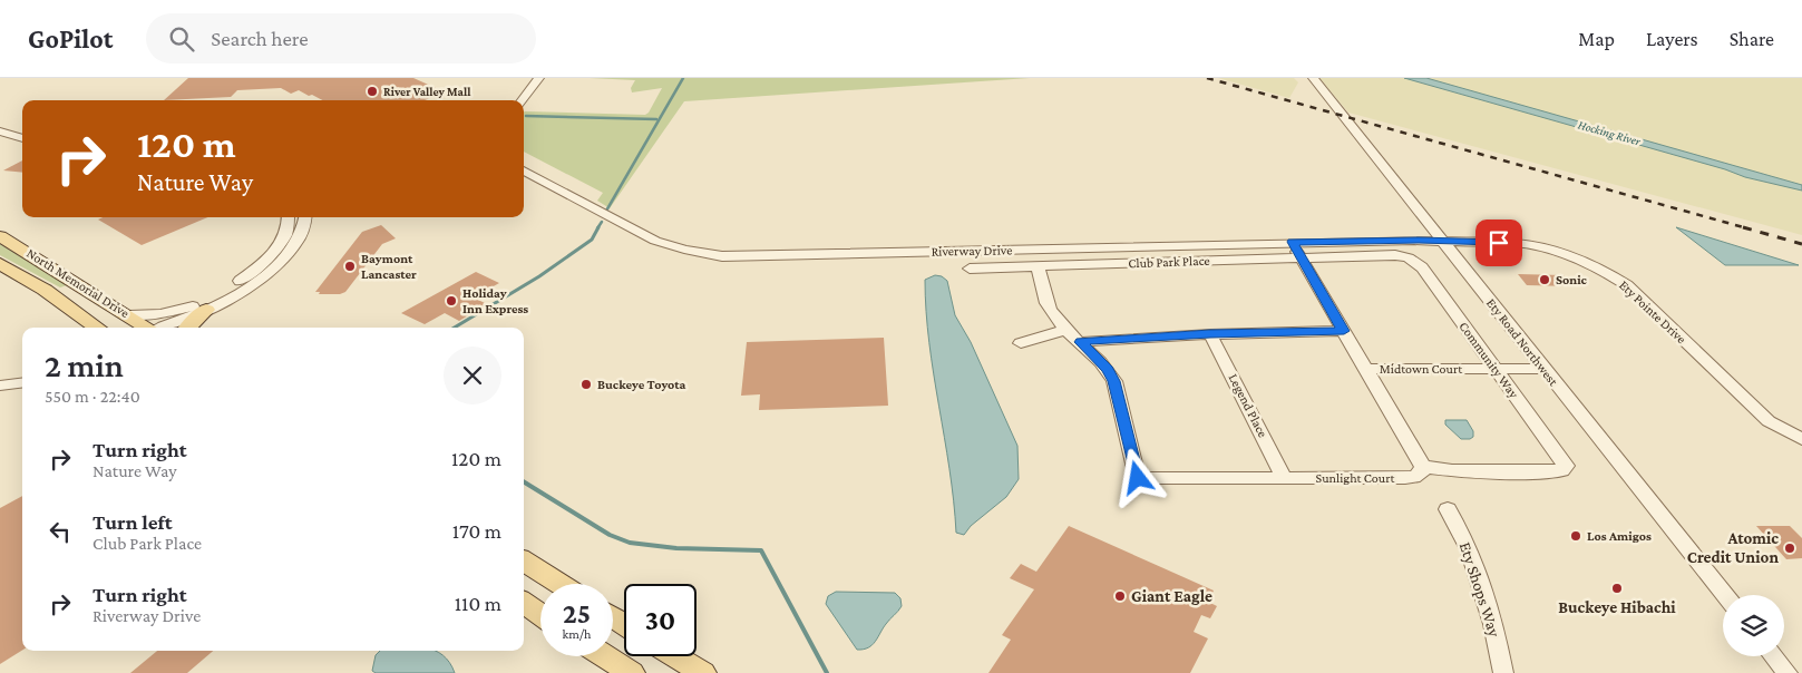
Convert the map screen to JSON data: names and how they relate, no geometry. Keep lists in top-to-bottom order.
{
  "streets": {
    "main road": ["North Memorial Drive"],
    "street": [
      "Riverway Drive",
      "Club Park Place",
      "Ety Pointe Drive",
      "Ety Road Northwest",
      "Community Way",
      "Midtown Court",
      "Legend Place",
      "Sunlight Court",
      "Ety Shops Way"
    ]
  },
  "crossings": [
    ["Riverway Drive", "Ety Pointe Drive"],
    ["Riverway Drive", "Ety Road Northwest"],
    ["Club Park Place", "Community Way"],
    ["Ety Pointe Drive", "Ety Road Northwest"],
    ["Ety Road Northwest", "Midtown Court"],
    ["Community Way", "Midtown Court"],
    ["Community Way", "Sunlight Court"],
    ["Legend Place", "Sunlight Court"]
  ],
  "water": ["Hocking River"],
  "places": [
    "River Valley Mall",
    "Baymont Lancaster",
    "Sonic",
    "Holiday Inn Express",
    "Buckeye Toyota",
    "Los Amigos",
    "Atomic Credit Union",
    "Buckeye Hibachi",
    "Giant Eagle"
  ],
  "page": {
    "header": "GoPilot",
    "search": "Search here",
    "nav": ["Map", "Layers", "Share"],
    "turn": ["120 m", "Nature Way"],
    "heading": ["2 min", "550 m · 22:40"],
    "list": [
      {
        "name": "Turn right",
        "note": "Nature Way",
        "value": "120 m"
      },
      {
        "name": "Turn left",
        "note": "Club Park Place",
        "value": "170 m"
      },
      {
        "name": "Turn right",
        "note": "Riverway Drive",
        "value": "110 m"
      }
    ],
    "speed": "25 km/h",
    "limit": "30"
  }
}
